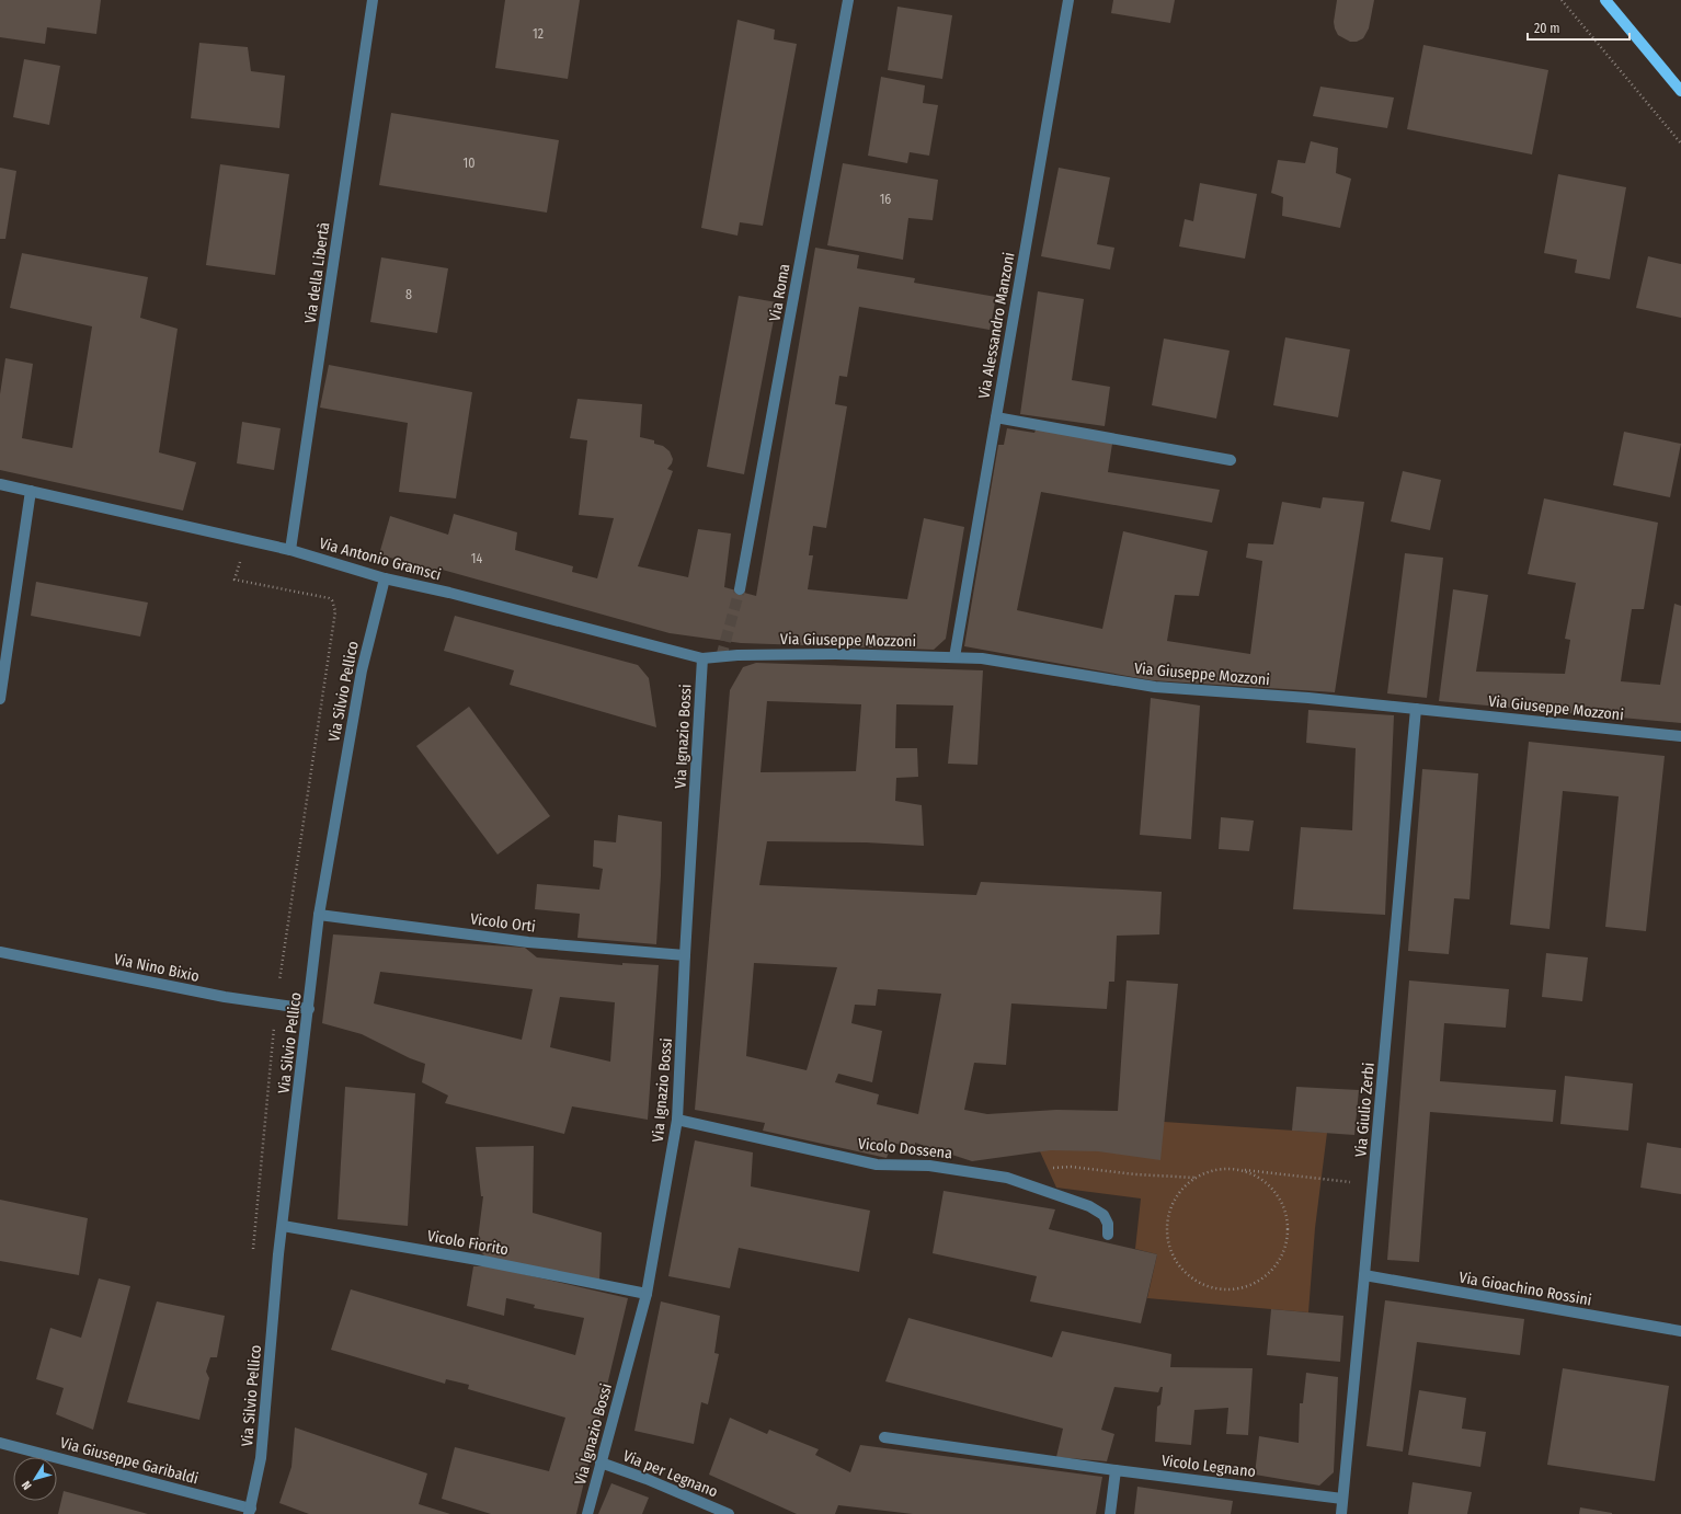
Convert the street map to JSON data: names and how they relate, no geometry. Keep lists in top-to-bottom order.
{
  "streets": {
    "street": [
      "Via della Libertà",
      "Via Roma",
      "Via Alessandro Manzoni",
      "Via Antonio Gramsci",
      "Via Giuseppe Mozzoni",
      "Via Silvio Pellico",
      "Via Ignazio Bossi",
      "Vicolo Orti",
      "Via Nino Bixio",
      "Via Giulio Zerbi",
      "Vicolo Dossena",
      "Vicolo Fiorito",
      "Via Gioachino Rossini",
      "Via Giuseppe Garibaldi",
      "Vicolo Legnano",
      "Via per Legnano"
    ]
  },
  "crossings": [
    ["Via della Libertà", "Via Antonio Gramsci"],
    ["Via Alessandro Manzoni", "Via Giuseppe Mozzoni"],
    ["Via Antonio Gramsci", "Via Giuseppe Mozzoni"],
    ["Via Antonio Gramsci", "Via Silvio Pellico"],
    ["Via Antonio Gramsci", "Via Ignazio Bossi"],
    ["Via Giuseppe Mozzoni", "Via Giulio Zerbi"],
    ["Via Silvio Pellico", "Vicolo Orti"],
    ["Via Silvio Pellico", "Via Nino Bixio"],
    ["Via Silvio Pellico", "Vicolo Fiorito"],
    ["Via Silvio Pellico", "Via Giuseppe Garibaldi"],
    ["Via Ignazio Bossi", "Vicolo Orti"],
    ["Via Ignazio Bossi", "Vicolo Dossena"],
    ["Via Ignazio Bossi", "Vicolo Fiorito"],
    ["Via Ignazio Bossi", "Via per Legnano"],
    ["Via Giulio Zerbi", "Via Gioachino Rossini"],
    ["Via Giulio Zerbi", "Vicolo Legnano"]
  ],
  "house_numbers": [
    "12",
    "10",
    "16",
    "8",
    "14"
  ],
  "scale_bar": "20 m",
  "north": "bottom left"
}
